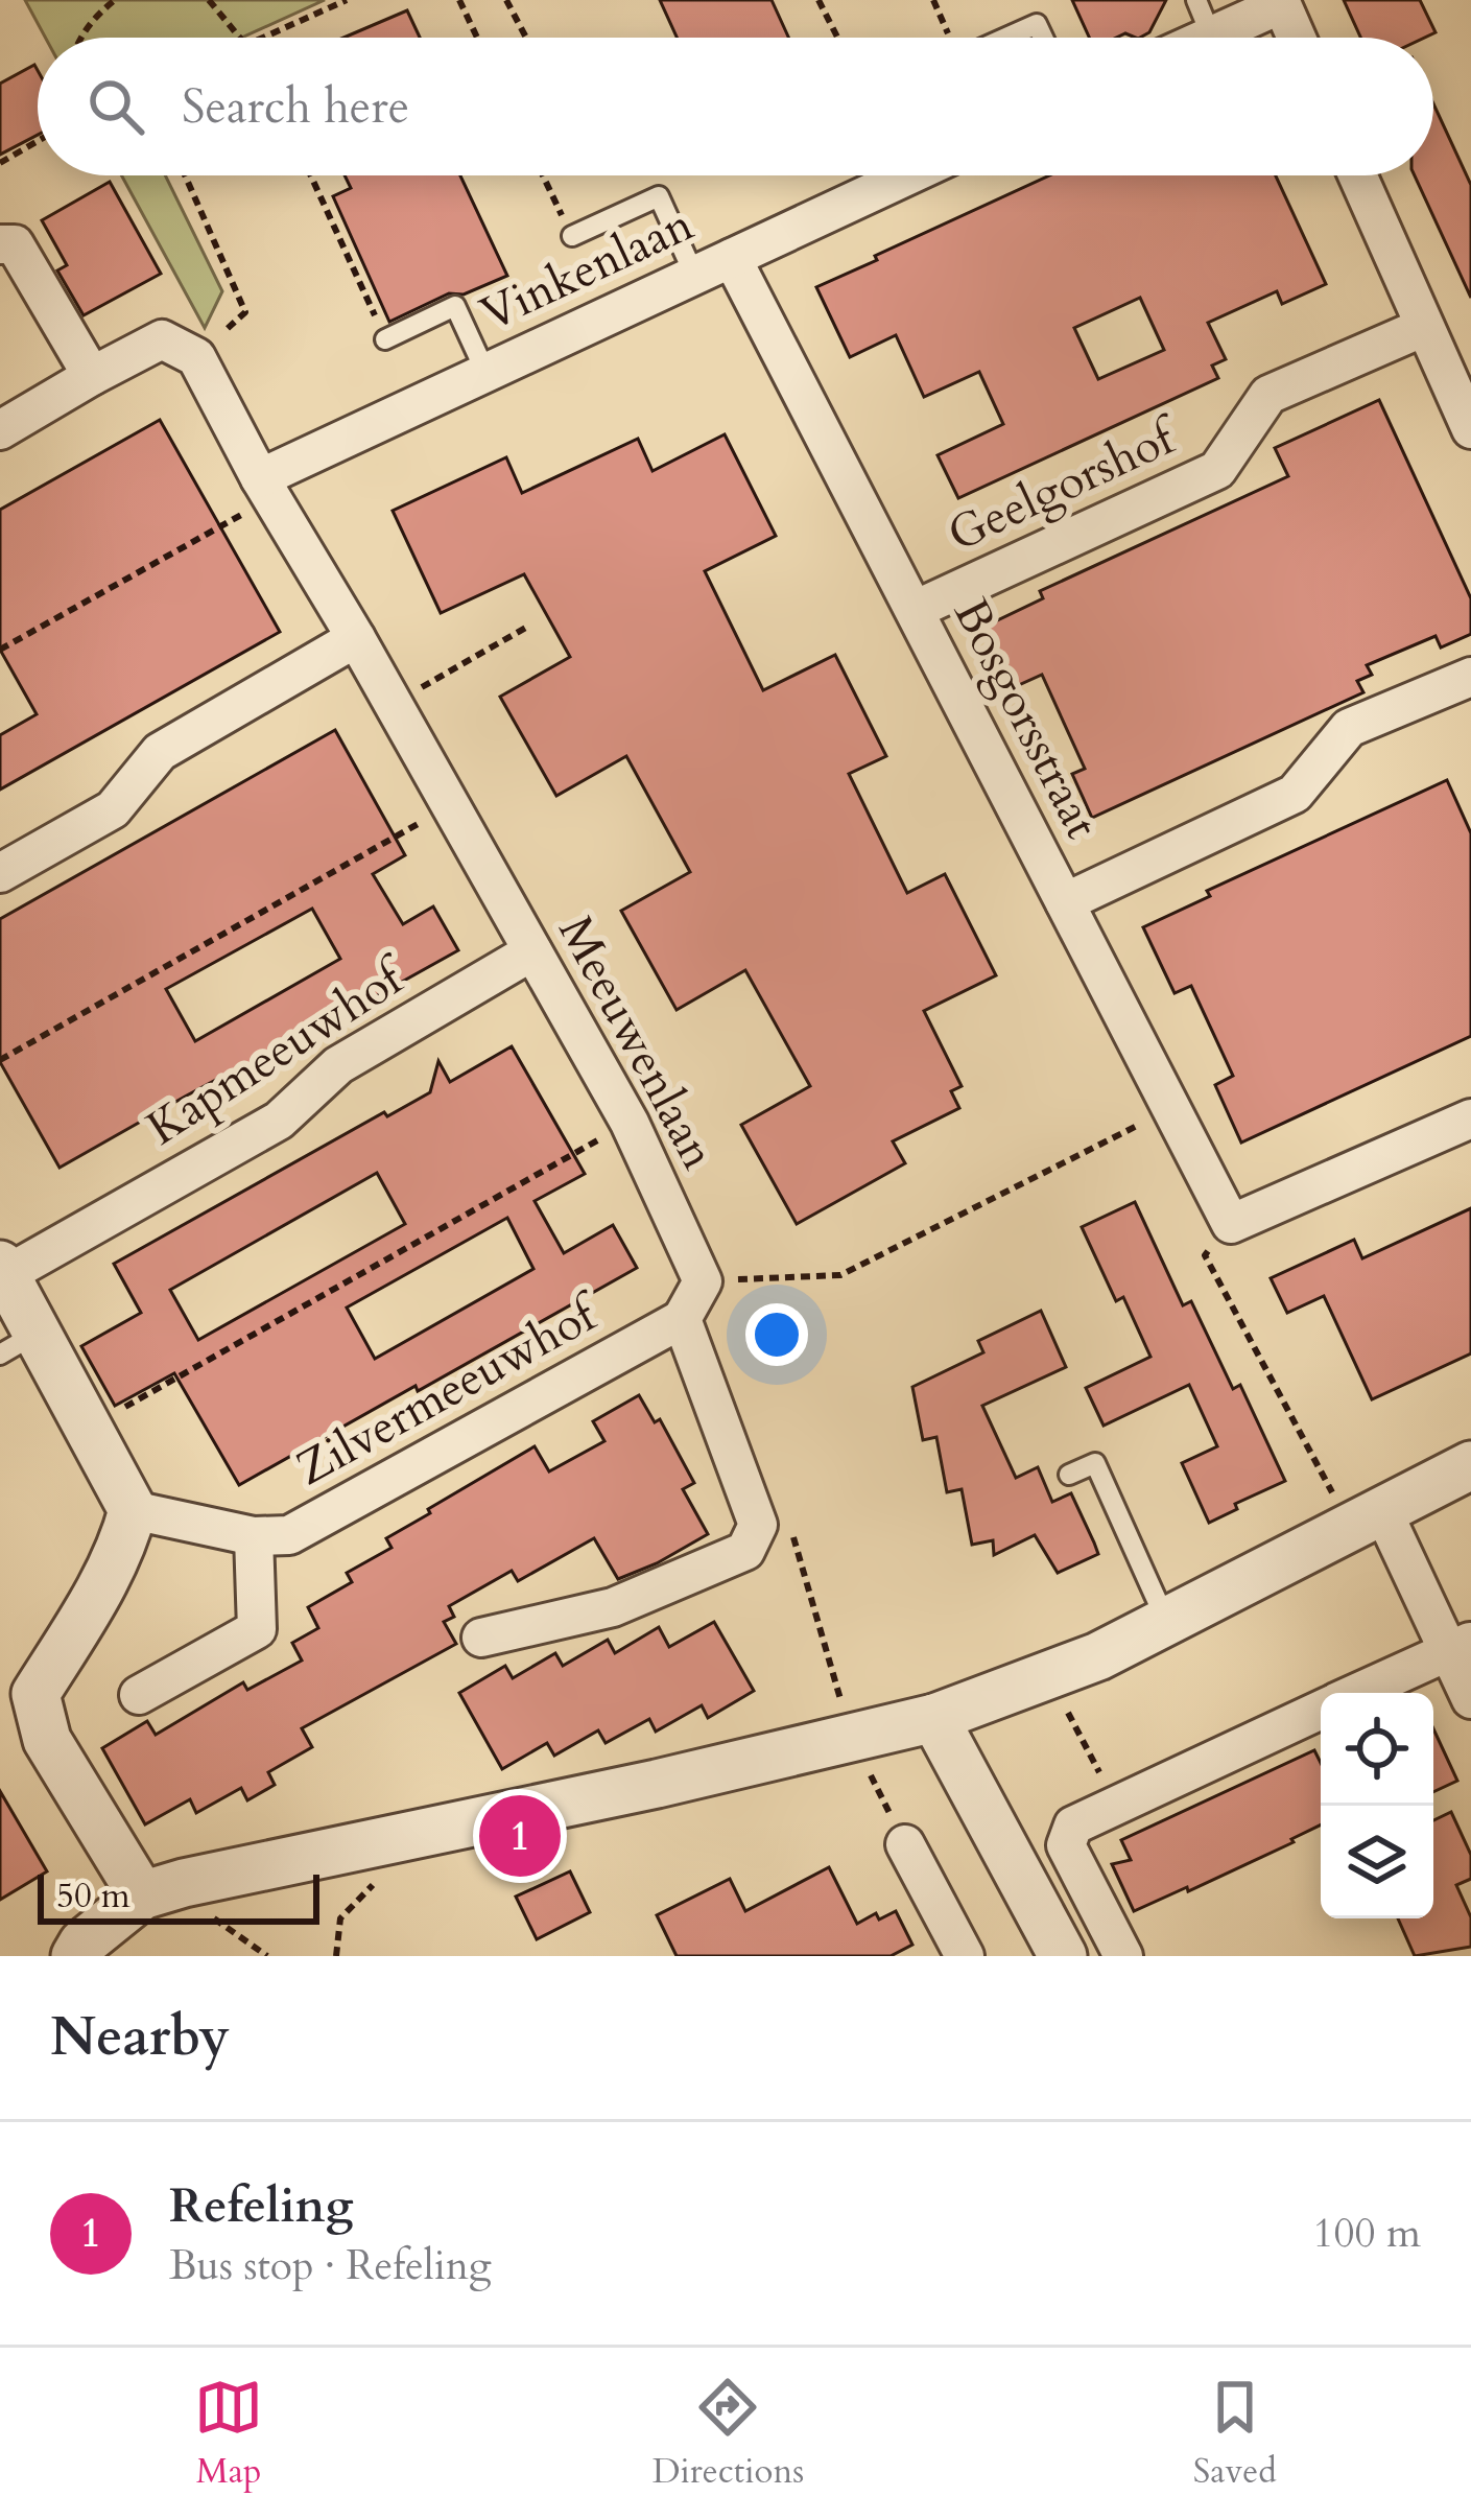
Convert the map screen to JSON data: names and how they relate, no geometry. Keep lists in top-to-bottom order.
{
  "streets": {
    "street": [
      "Vinkenlaan",
      "Geelgorshof",
      "Bosgorsstraat",
      "Meeuwenlaan",
      "Kapmeeuwhof",
      "Zilvermeeuwhof"
    ]
  },
  "crossings": [
    ["Vinkenlaan", "Bosgorsstraat"],
    ["Vinkenlaan", "Meeuwenlaan"],
    ["Geelgorshof", "Bosgorsstraat"],
    ["Meeuwenlaan", "Kapmeeuwhof"]
  ],
  "scale_bar": "50 m",
  "page": {
    "search": "Search here",
    "pins": "1",
    "scale": "50 m",
    "heading": "Nearby",
    "list": [
      {
        "mark": "1",
        "name": "Refeling",
        "note": "Bus stop · Refeling",
        "value": "100 m"
      }
    ],
    "nav": ["Map", "Directions", "Saved"]
  }
}
